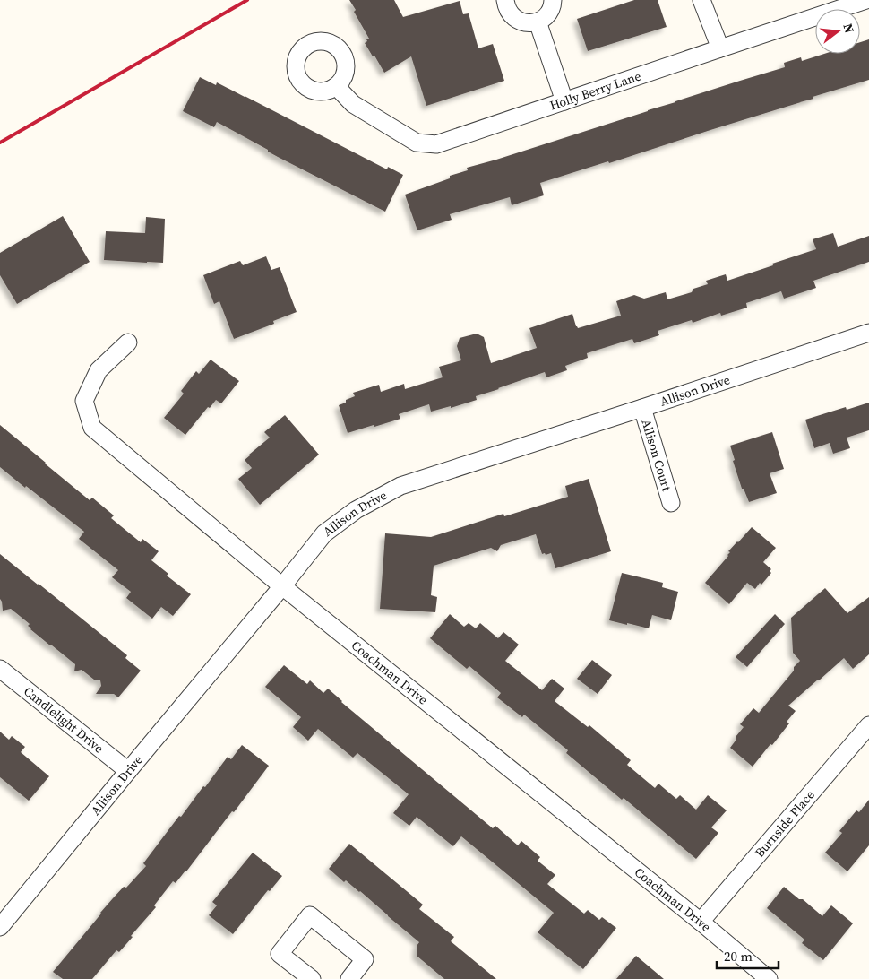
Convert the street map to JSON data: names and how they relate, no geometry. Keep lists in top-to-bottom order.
{
  "streets": {
    "street": [
      "Holly Berry Lane",
      "Allison Drive",
      "Allison Court",
      "Coachman Drive",
      "Candlelight Drive",
      "Burnside Place"
    ]
  },
  "crossings": [
    ["Allison Drive", "Allison Court"],
    ["Allison Drive", "Coachman Drive"],
    ["Allison Drive", "Candlelight Drive"],
    ["Coachman Drive", "Burnside Place"]
  ],
  "scale_bar": "20 m",
  "north": "right"
}
